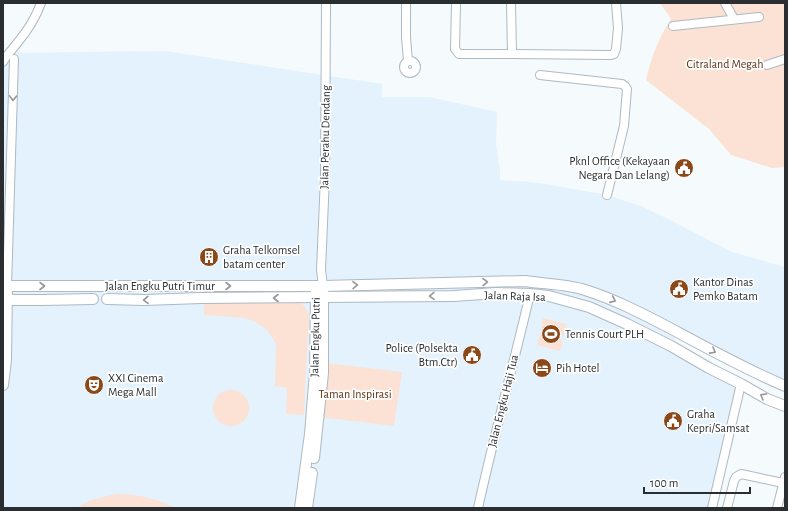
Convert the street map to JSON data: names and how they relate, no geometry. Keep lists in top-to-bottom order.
{
  "streets": {
    "main road": ["Jalan Engku Putri Timur", "Jalan Raja Isa", "Jalan Engku Putri"],
    "street": ["Jalan Perahu Dendang", "Jalan Engku Haji Tua"]
  },
  "crossings": [
    ["Jalan Perahu Dendang", "Jalan Engku Putri Timur"],
    ["Jalan Perahu Dendang", "Jalan Raja Isa"],
    ["Jalan Perahu Dendang", "Jalan Engku Putri"],
    ["Jalan Engku Putri Timur", "Jalan Raja Isa"],
    ["Jalan Engku Putri Timur", "Jalan Engku Putri"],
    ["Jalan Raja Isa", "Jalan Engku Putri"],
    ["Jalan Raja Isa", "Jalan Engku Haji Tua"]
  ],
  "parks": ["Citraland Megah", "Taman Inspirasi"],
  "places": {
    "public building": [
      "Pknl Office (Kekayaan Negara Dan Lelang)",
      "Kantor Dinas Pemko Batam",
      "Police (Polsekta Btm.Ctr)",
      "Graha Kepri/Samsat"
    ],
    "building": ["Graha Telkomsel batam center"],
    "sports": ["Tennis Court PLH"],
    "hotel": ["Pih Hotel"],
    "theatre": ["XXI Cinema Mega Mall"]
  },
  "scale_bar": "100 m"
}
